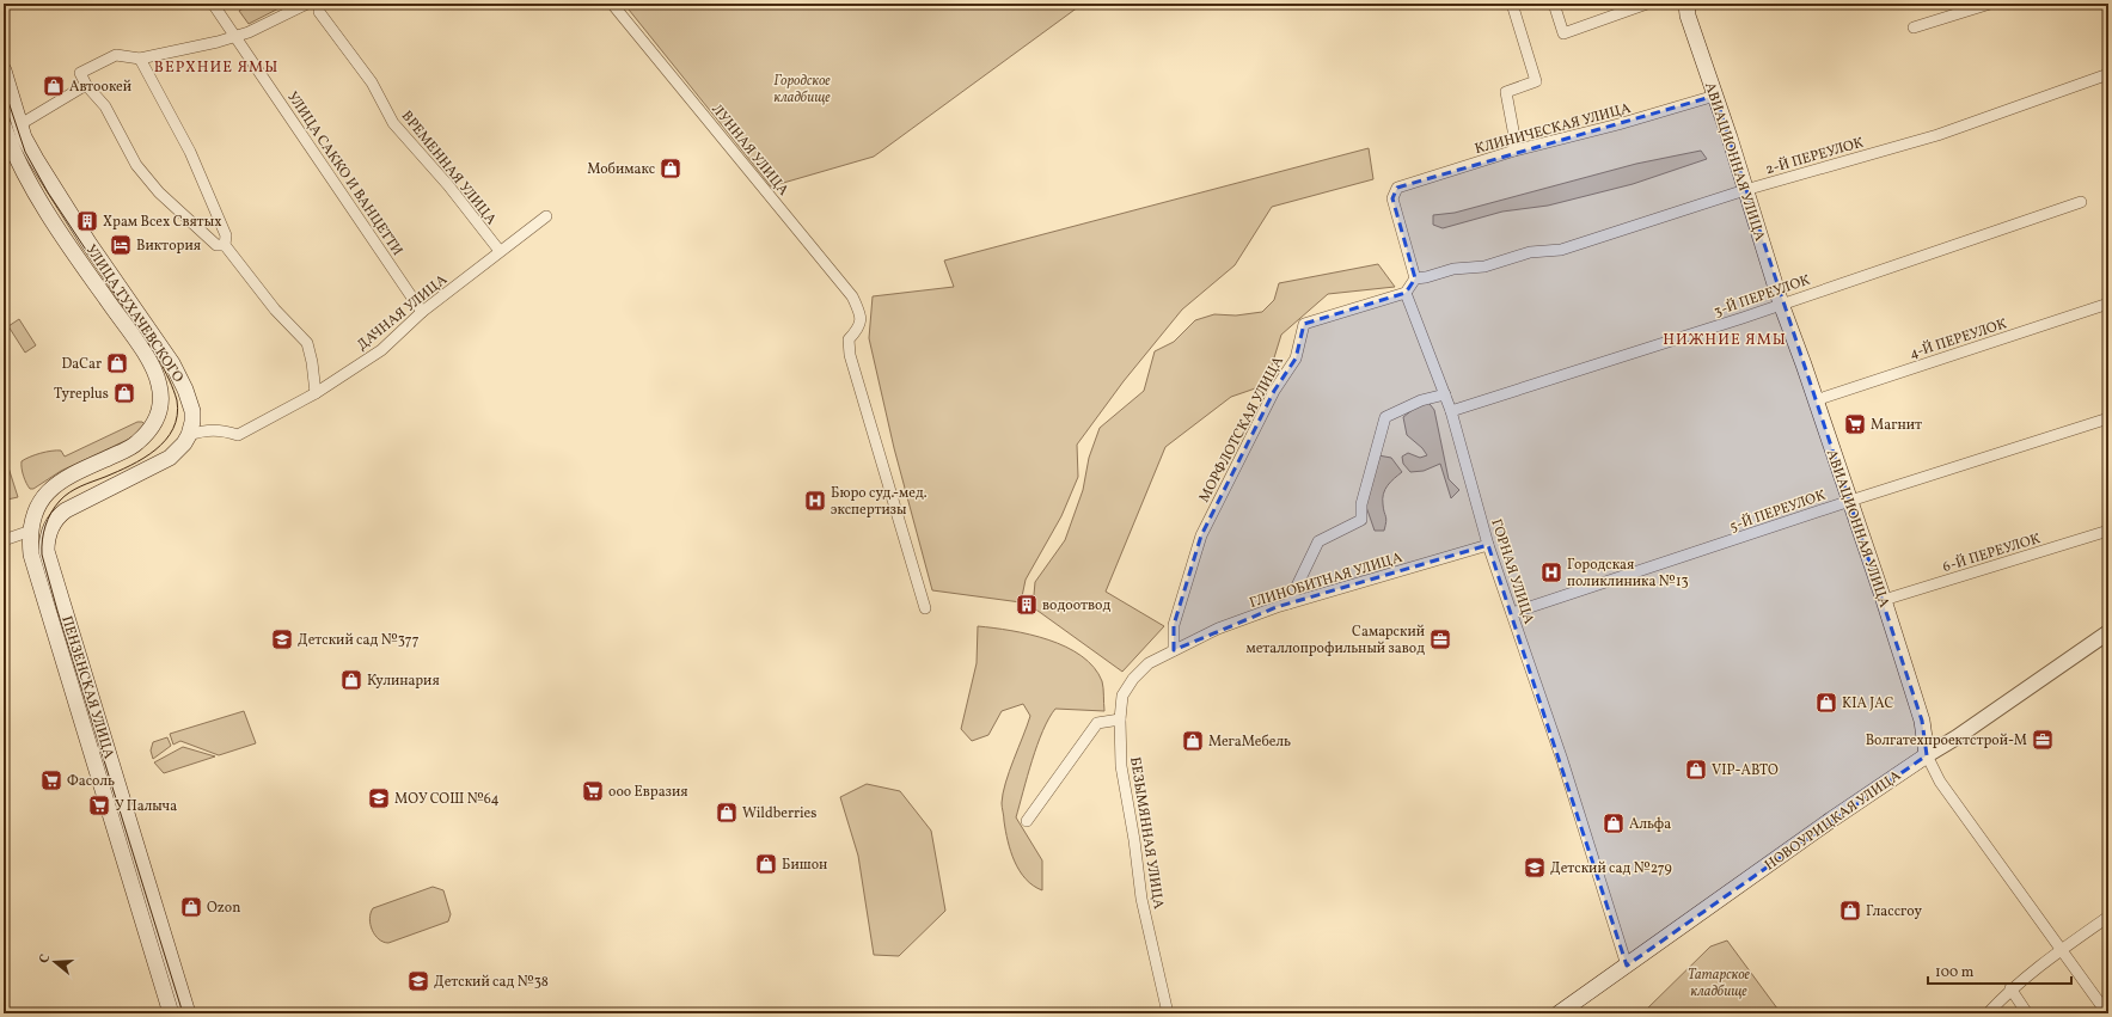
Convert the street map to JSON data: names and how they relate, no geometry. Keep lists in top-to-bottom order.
{
  "streets": {
    "main road": [
      "АВИАЦИОННАЯ УЛИЦА",
      "УЛИЦА ТУХАЧЕВСКОГО",
      "ПЕНЗЕНСКАЯ УЛИЦА",
      "НОВОУРИЦКАЯ УЛИЦА"
    ],
    "street": [
      "КЛИНИЧЕСКАЯ УЛИЦА",
      "ЛУННАЯ УЛИЦА",
      "2-Й ПЕРЕУЛОК",
      "ВРЕМЕННАЯ УЛИЦА",
      "УЛИЦА САККО И ВАНЦЕТТИ",
      "3-Й ПЕРЕУЛОК",
      "ДАЧНАЯ УЛИЦА",
      "4-Й ПЕРЕУЛОК",
      "МОРФЛОТСКАЯ УЛИЦА",
      "5-Й ПЕРЕУЛОК",
      "6-Й ПЕРЕУЛОК",
      "ГОРНАЯ УЛИЦА",
      "ГЛИНОБИТНАЯ УЛИЦА",
      "БЕЗЫМЯННАЯ УЛИЦА"
    ]
  },
  "crossings": [
    ["КЛИНИЧЕСКАЯ УЛИЦА", "2-Й ПЕРЕУЛОК"],
    ["КЛИНИЧЕСКАЯ УЛИЦА", "АВИАЦИОННАЯ УЛИЦА"],
    ["2-Й ПЕРЕУЛОК", "АВИАЦИОННАЯ УЛИЦА"],
    ["АВИАЦИОННАЯ УЛИЦА", "3-Й ПЕРЕУЛОК"],
    ["АВИАЦИОННАЯ УЛИЦА", "4-Й ПЕРЕУЛОК"],
    ["АВИАЦИОННАЯ УЛИЦА", "5-Й ПЕРЕУЛОК"],
    ["АВИАЦИОННАЯ УЛИЦА", "6-Й ПЕРЕУЛОК"],
    ["АВИАЦИОННАЯ УЛИЦА", "НОВОУРИЦКАЯ УЛИЦА"],
    ["ВРЕМЕННАЯ УЛИЦА", "ДАЧНАЯ УЛИЦА"],
    ["УЛИЦА САККО И ВАНЦЕТТИ", "ДАЧНАЯ УЛИЦА"],
    ["3-Й ПЕРЕУЛОК", "ГОРНАЯ УЛИЦА"],
    ["ДАЧНАЯ УЛИЦА", "УЛИЦА ТУХАЧЕВСКОГО"],
    ["УЛИЦА ТУХАЧЕВСКОГО", "ПЕНЗЕНСКАЯ УЛИЦА"],
    ["МОРФЛОТСКАЯ УЛИЦА", "ГОРНАЯ УЛИЦА"],
    ["МОРФЛОТСКАЯ УЛИЦА", "ГЛИНОБИТНАЯ УЛИЦА"],
    ["МОРФЛОТСКАЯ УЛИЦА", "БЕЗЫМЯННАЯ УЛИЦА"],
    ["5-Й ПЕРЕУЛОК", "ГОРНАЯ УЛИЦА"],
    ["ГОРНАЯ УЛИЦА", "ГЛИНОБИТНАЯ УЛИЦА"],
    ["ГОРНАЯ УЛИЦА", "НОВОУРИЦКАЯ УЛИЦА"],
    ["ГЛИНОБИТНАЯ УЛИЦА", "БЕЗЫМЯННАЯ УЛИЦА"]
  ],
  "districts": ["ВЕРХНИЕ ЯМЫ", "НИЖНИЕ ЯМЫ"],
  "parks": ["Городское кладбище", "Татарское кладбище"],
  "places": {
    "shop": [
      "Автоокей",
      "Мобимакс",
      "DaCar",
      "Tyreplus",
      "Кулинария",
      "KIA JAC",
      "МегаМебель",
      "VIP-АВТО",
      "Wildberries",
      "Альфа",
      "Бишон",
      "Ozon",
      "Глассгоу"
    ],
    "building": ["Храм Всех Святых", "водоотвод"],
    "hotel": ["Виктория"],
    "supermarket": [
      "Магнит",
      "Фасоль",
      "ооо Евразия",
      "У Палыча"
    ],
    "hospital": ["Бюро суд.-мед. экспертизы", "Городская поликлиника №13"],
    "school or university": [
      "Детский сад №377",
      "МОУ СОШ №64",
      "Детский сад №279",
      "Детский сад №38"
    ],
    "office": ["Самарский металлопрофильный завод", "Волгатехпроектстрой-М"]
  },
  "scale_bar": "100 m",
  "north": "left"
}
